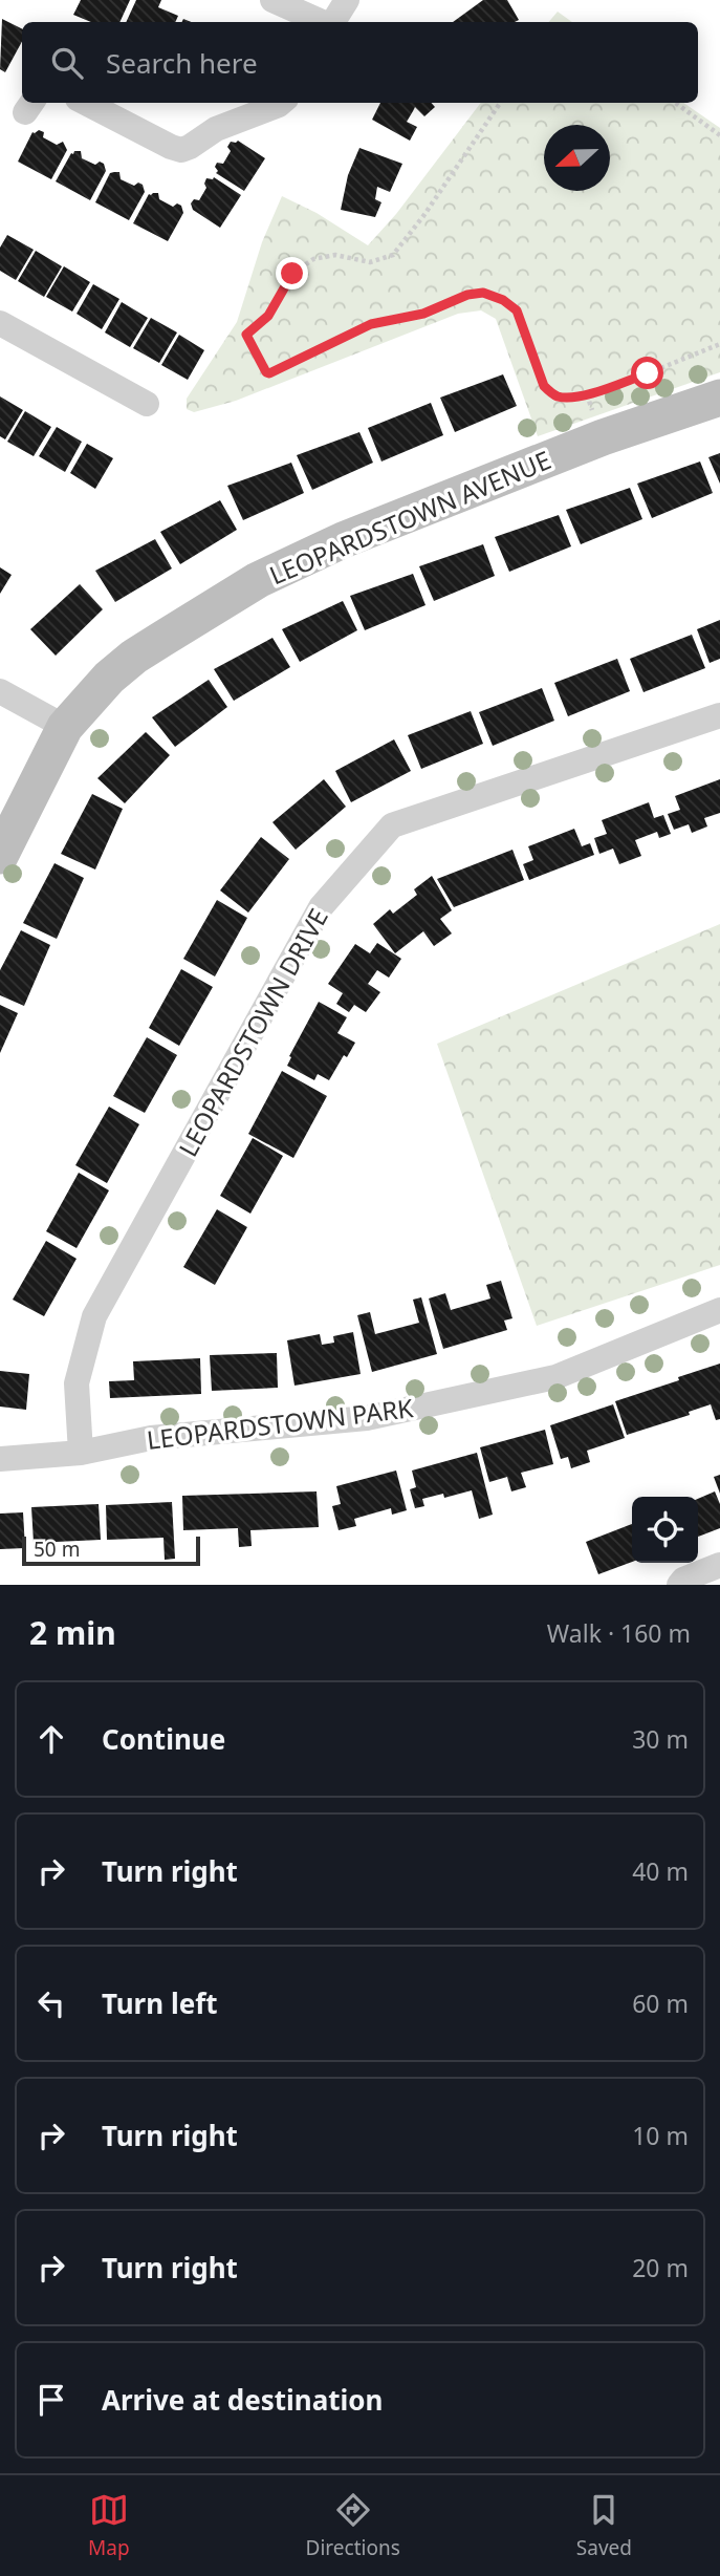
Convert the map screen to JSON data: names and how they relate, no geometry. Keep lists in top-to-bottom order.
{
  "streets": {
    "street": ["LEOPARDSTOWN AVENUE", "LEOPARDSTOWN DRIVE", "LEOPARDSTOWN PARK"]
  },
  "crossings": [
    ["LEOPARDSTOWN DRIVE", "LEOPARDSTOWN PARK"]
  ],
  "scale_bar": "50 m",
  "north": "left",
  "page": {
    "search": "Search here",
    "scale": "50 m",
    "heading": ["2 min", "Walk · 160 m"],
    "list": [
      ["Continue", "30 m"],
      ["Turn right", "40 m"],
      ["Turn left", "60 m"],
      ["Turn right", "10 m"],
      ["Turn right", "20 m"],
      "Arrive at destination"
    ],
    "nav": ["Map", "Directions", "Saved"]
  }
}
